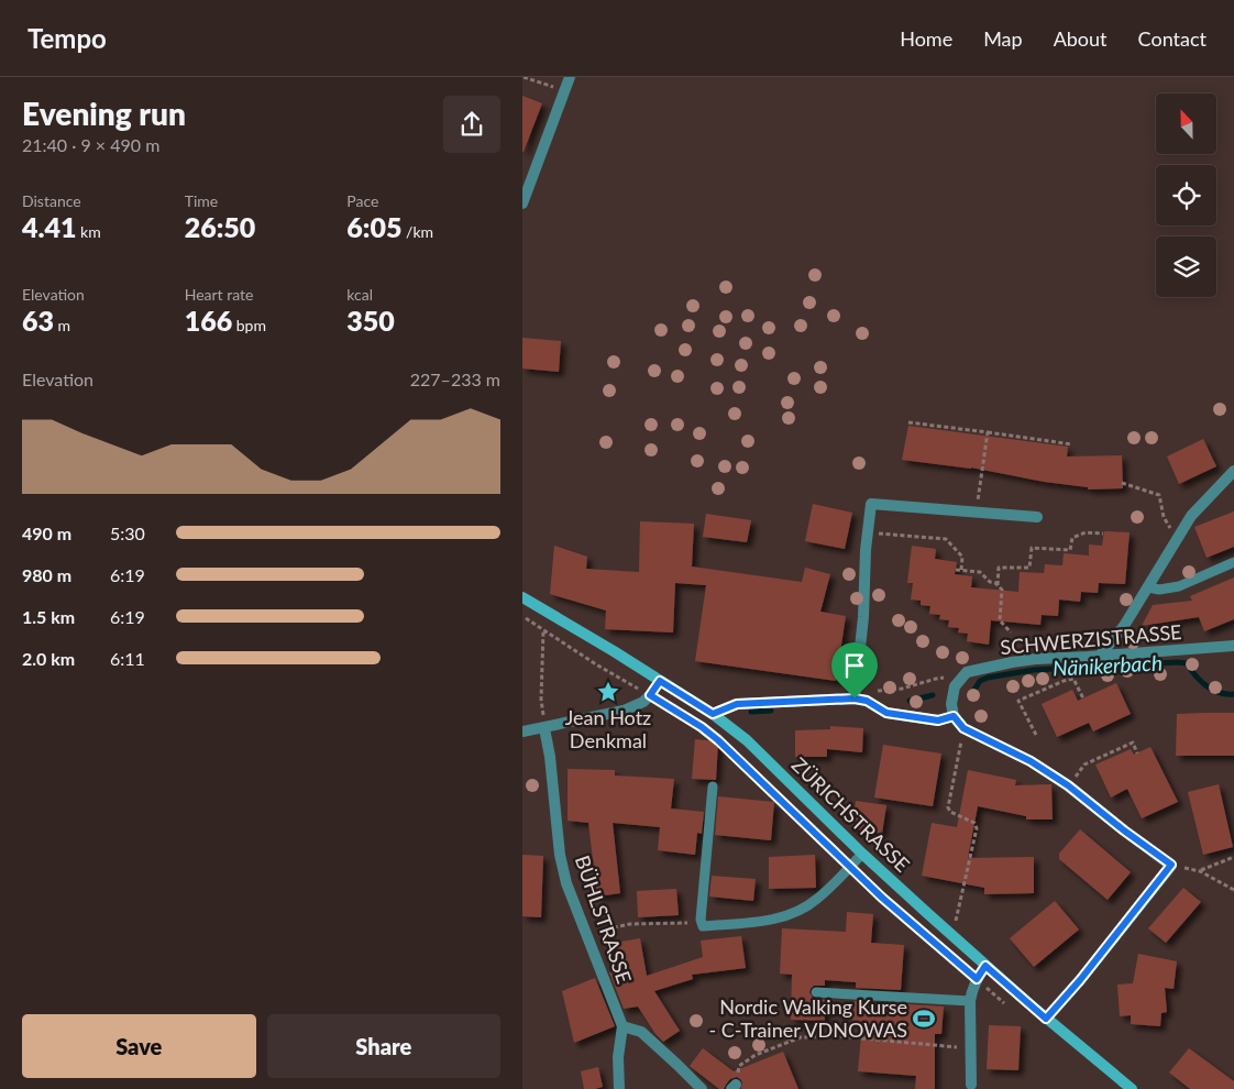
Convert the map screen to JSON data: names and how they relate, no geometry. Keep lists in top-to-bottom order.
{
  "streets": {
    "main road": ["ZÜRICHSTRASSE"],
    "street": ["SCHWERZISTRASSE", "BÜHLSTRASSE"]
  },
  "water": ["Nänikerbach"],
  "places": {
    "place": ["Jean Hotz Denkmal"],
    "sports": ["Nordic Walking Kurse - C-Trainer VDNOWAS"]
  },
  "north": "top",
  "page": {
    "header": "Tempo",
    "nav": [
      "Home",
      "Map",
      "About",
      "Contact"
    ],
    "heading": ["Evening run", "21:40 · 9 × 490 m"],
    "stats": [
      ["Distance", "4.41 km"],
      ["Time", "26:50"],
      ["Pace", "6:05 /km"],
      ["Elevation", "63 m"],
      ["Heart rate", "166 bpm"],
      ["kcal", "350"]
    ],
    "chart": ["Elevation", "227–233 m"],
    "list": [
      {
        "name": "490 m",
        "note": "5:30"
      },
      {
        "name": "980 m",
        "note": "6:19"
      },
      {
        "name": "1.5 km",
        "note": "6:19"
      },
      {
        "name": "2.0 km",
        "note": "6:11"
      }
    ],
    "buttons": ["Save", "Share"]
  }
}
